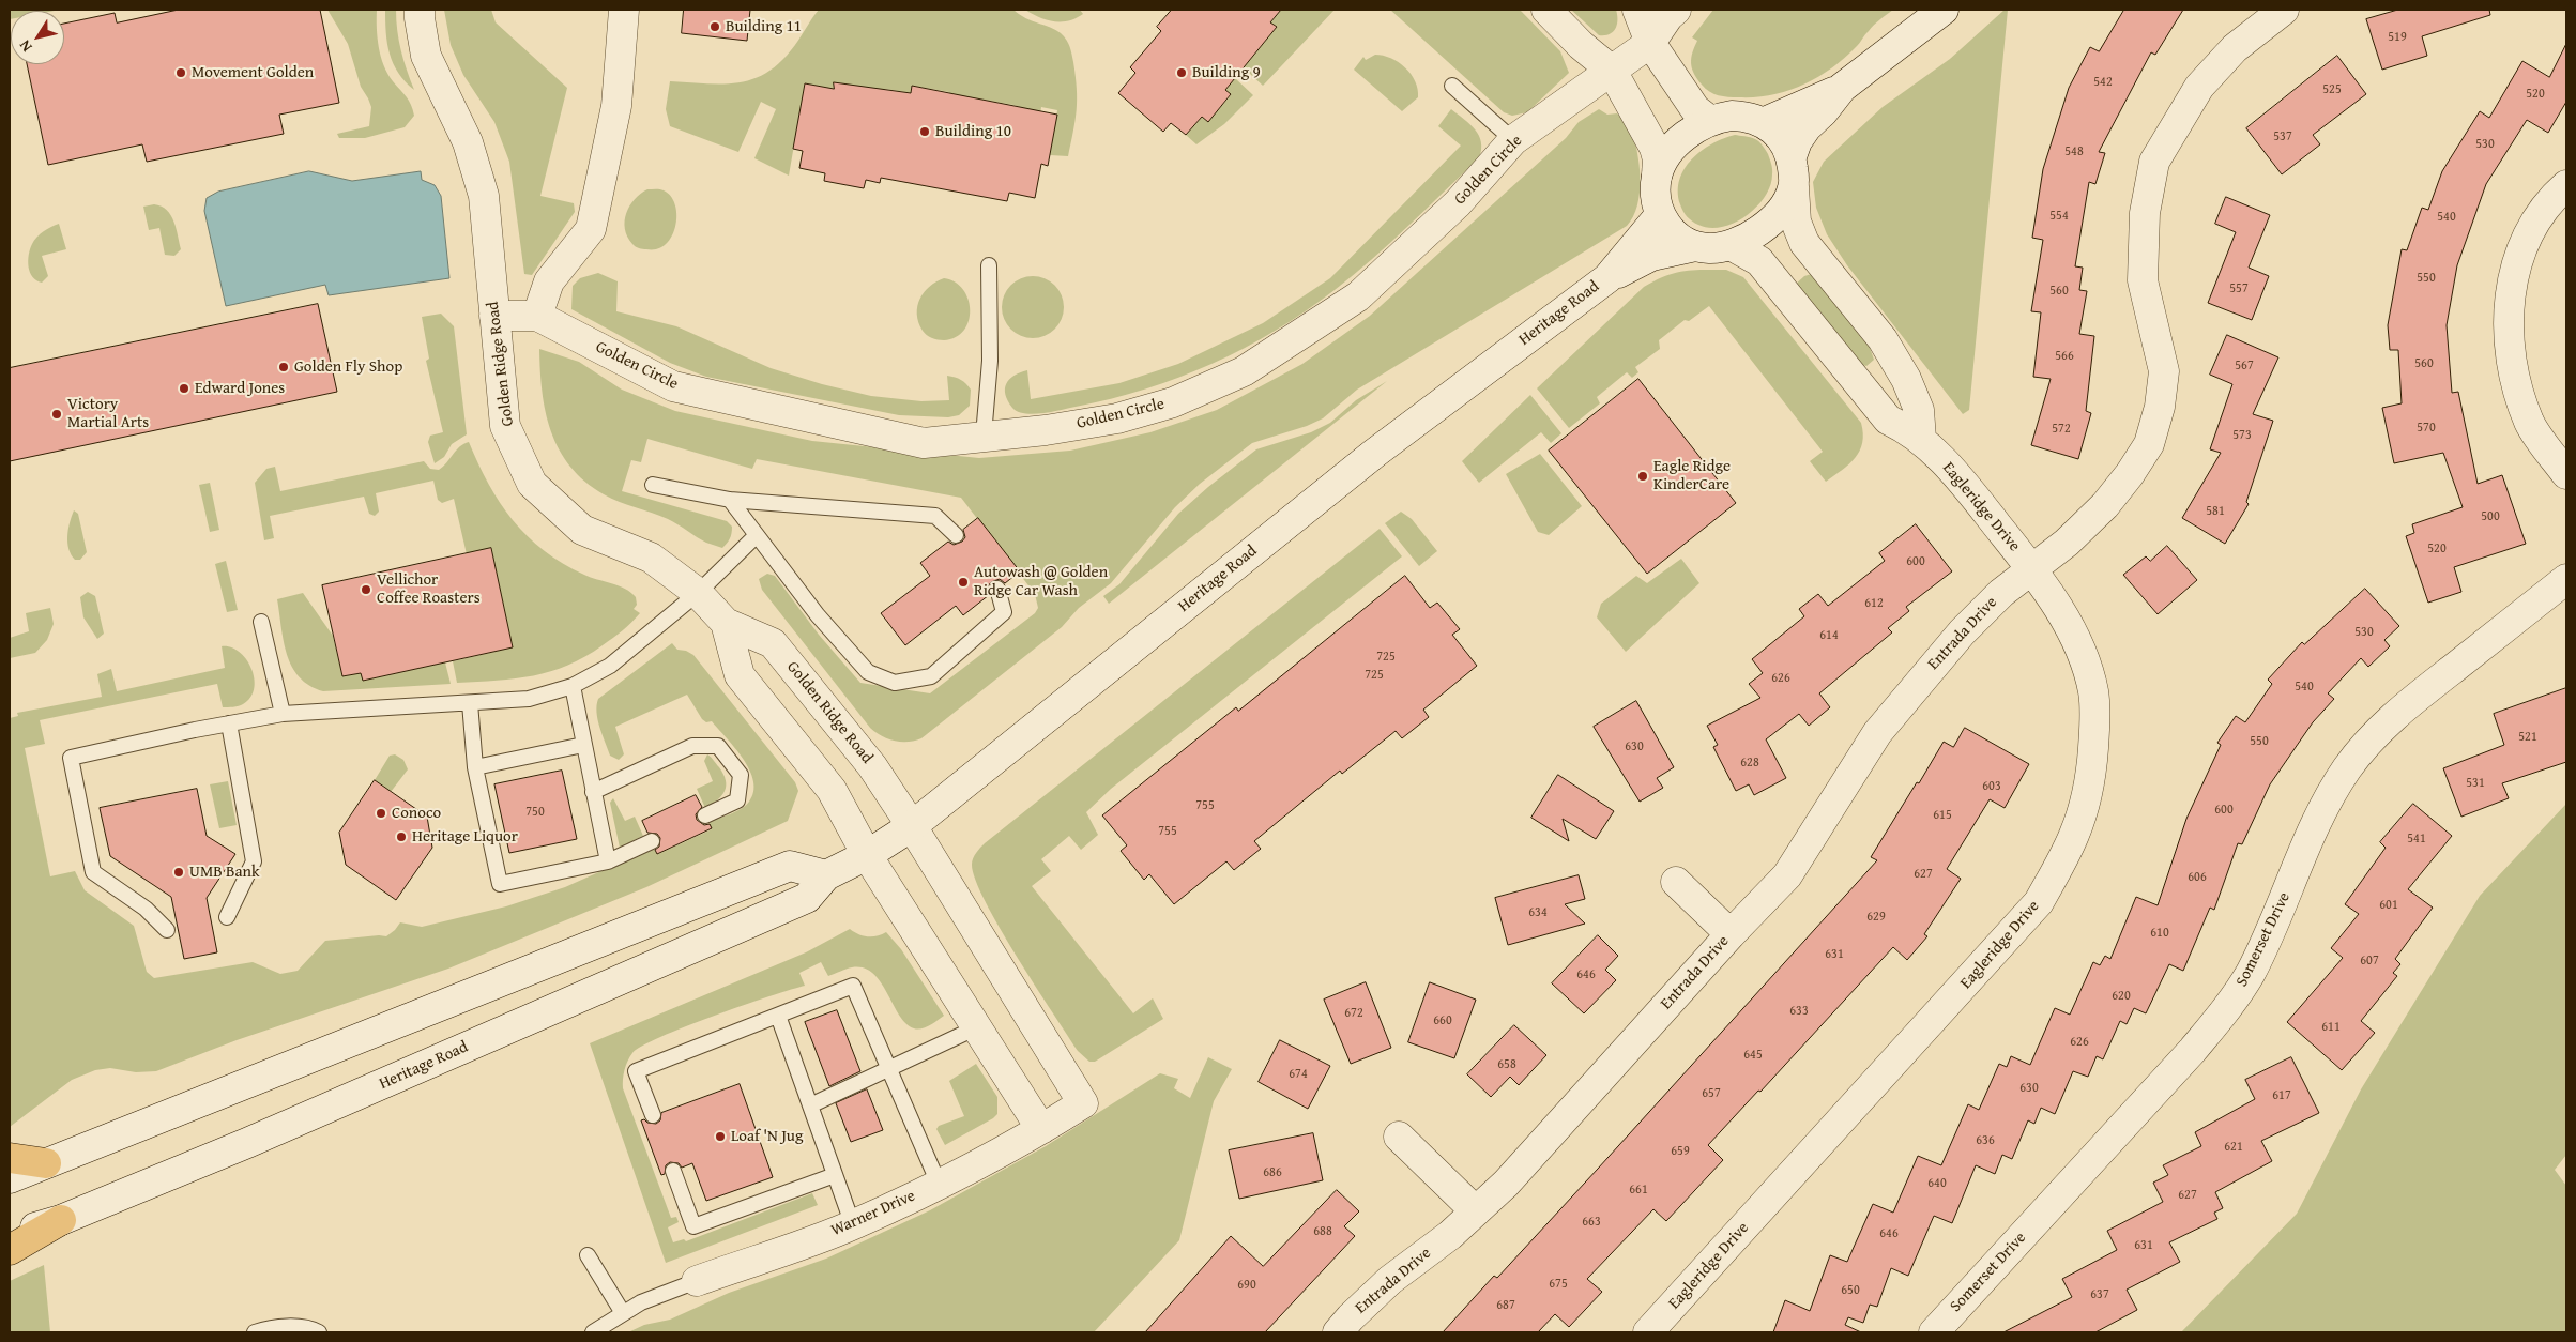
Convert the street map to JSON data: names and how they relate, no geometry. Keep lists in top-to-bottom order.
{
  "streets": {
    "street": [
      "Golden Circle",
      "Heritage Road",
      "Golden Ridge Road",
      "Eagleridge Drive",
      "Entrada Drive",
      "Somerset Drive",
      "Warner Drive"
    ]
  },
  "crossings": [
    ["Golden Circle", "Golden Ridge Road"],
    ["Heritage Road", "Golden Ridge Road"],
    ["Heritage Road", "Eagleridge Drive"],
    ["Heritage Road", "Warner Drive"],
    ["Golden Ridge Road", "Warner Drive"],
    ["Eagleridge Drive", "Entrada Drive"]
  ],
  "places": [
    "Building 11",
    "Movement Golden",
    "Building 9",
    "Building 10",
    "Golden Fly Shop",
    "Edward Jones",
    "Victory Martial Arts",
    "Eagle Ridge KinderCare",
    "Autowash @ Golden Ridge Car Wash",
    "Vellichor Coffee Roasters",
    "Conoco",
    "Heritage Liquor",
    "UMB Bank",
    "Loaf 'N Jug"
  ],
  "house_numbers": [
    "519",
    "542",
    "525",
    "520",
    "537",
    "530",
    "548",
    "554",
    "540",
    "550",
    "557",
    "560",
    "566",
    "560",
    "567",
    "570",
    "572",
    "573",
    "581",
    "500",
    "520",
    "600",
    "612",
    "530",
    "614",
    "725",
    "725",
    "626",
    "540",
    "521",
    "550",
    "630",
    "628",
    "531",
    "603",
    "755",
    "600",
    "750",
    "615",
    "755",
    "541",
    "627",
    "606",
    "601",
    "634",
    "629",
    "610",
    "631",
    "607",
    "646",
    "620",
    "633",
    "672",
    "660",
    "611",
    "626",
    "645",
    "658",
    "674",
    "630",
    "657",
    "617",
    "636",
    "621",
    "659",
    "686",
    "640",
    "661",
    "627",
    "663",
    "688",
    "646",
    "631",
    "675",
    "690",
    "650",
    "637",
    "687"
  ],
  "north": "bottom left"
}
